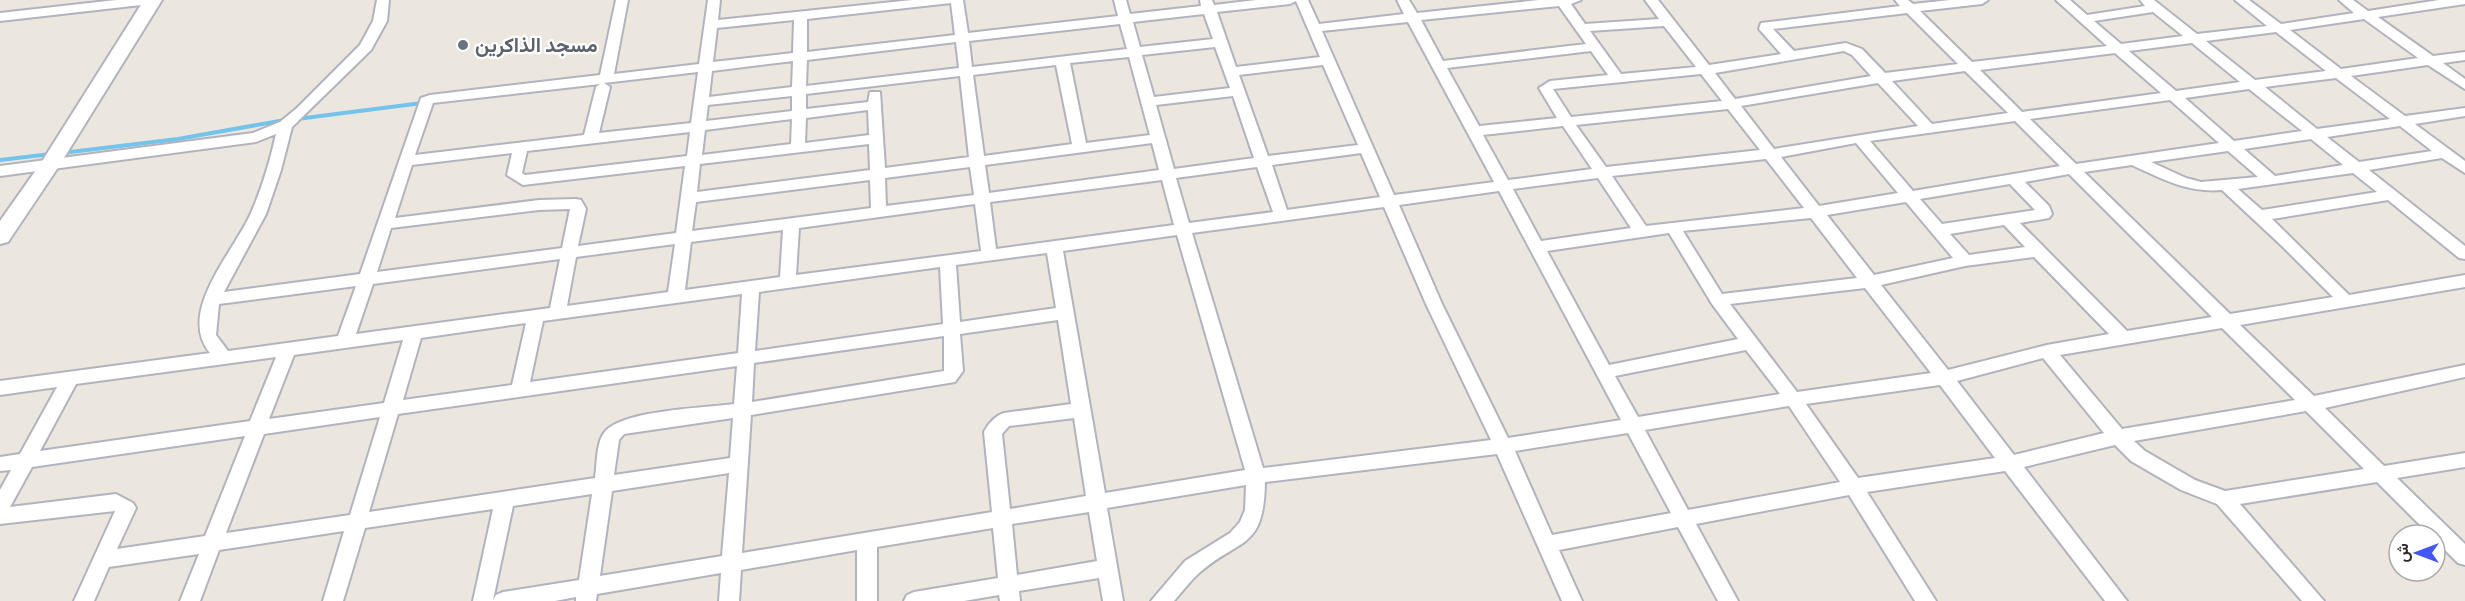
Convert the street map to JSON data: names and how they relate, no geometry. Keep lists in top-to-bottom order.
{
  "places": ["مسجد الذاكرين"],
  "north": "left"
}
